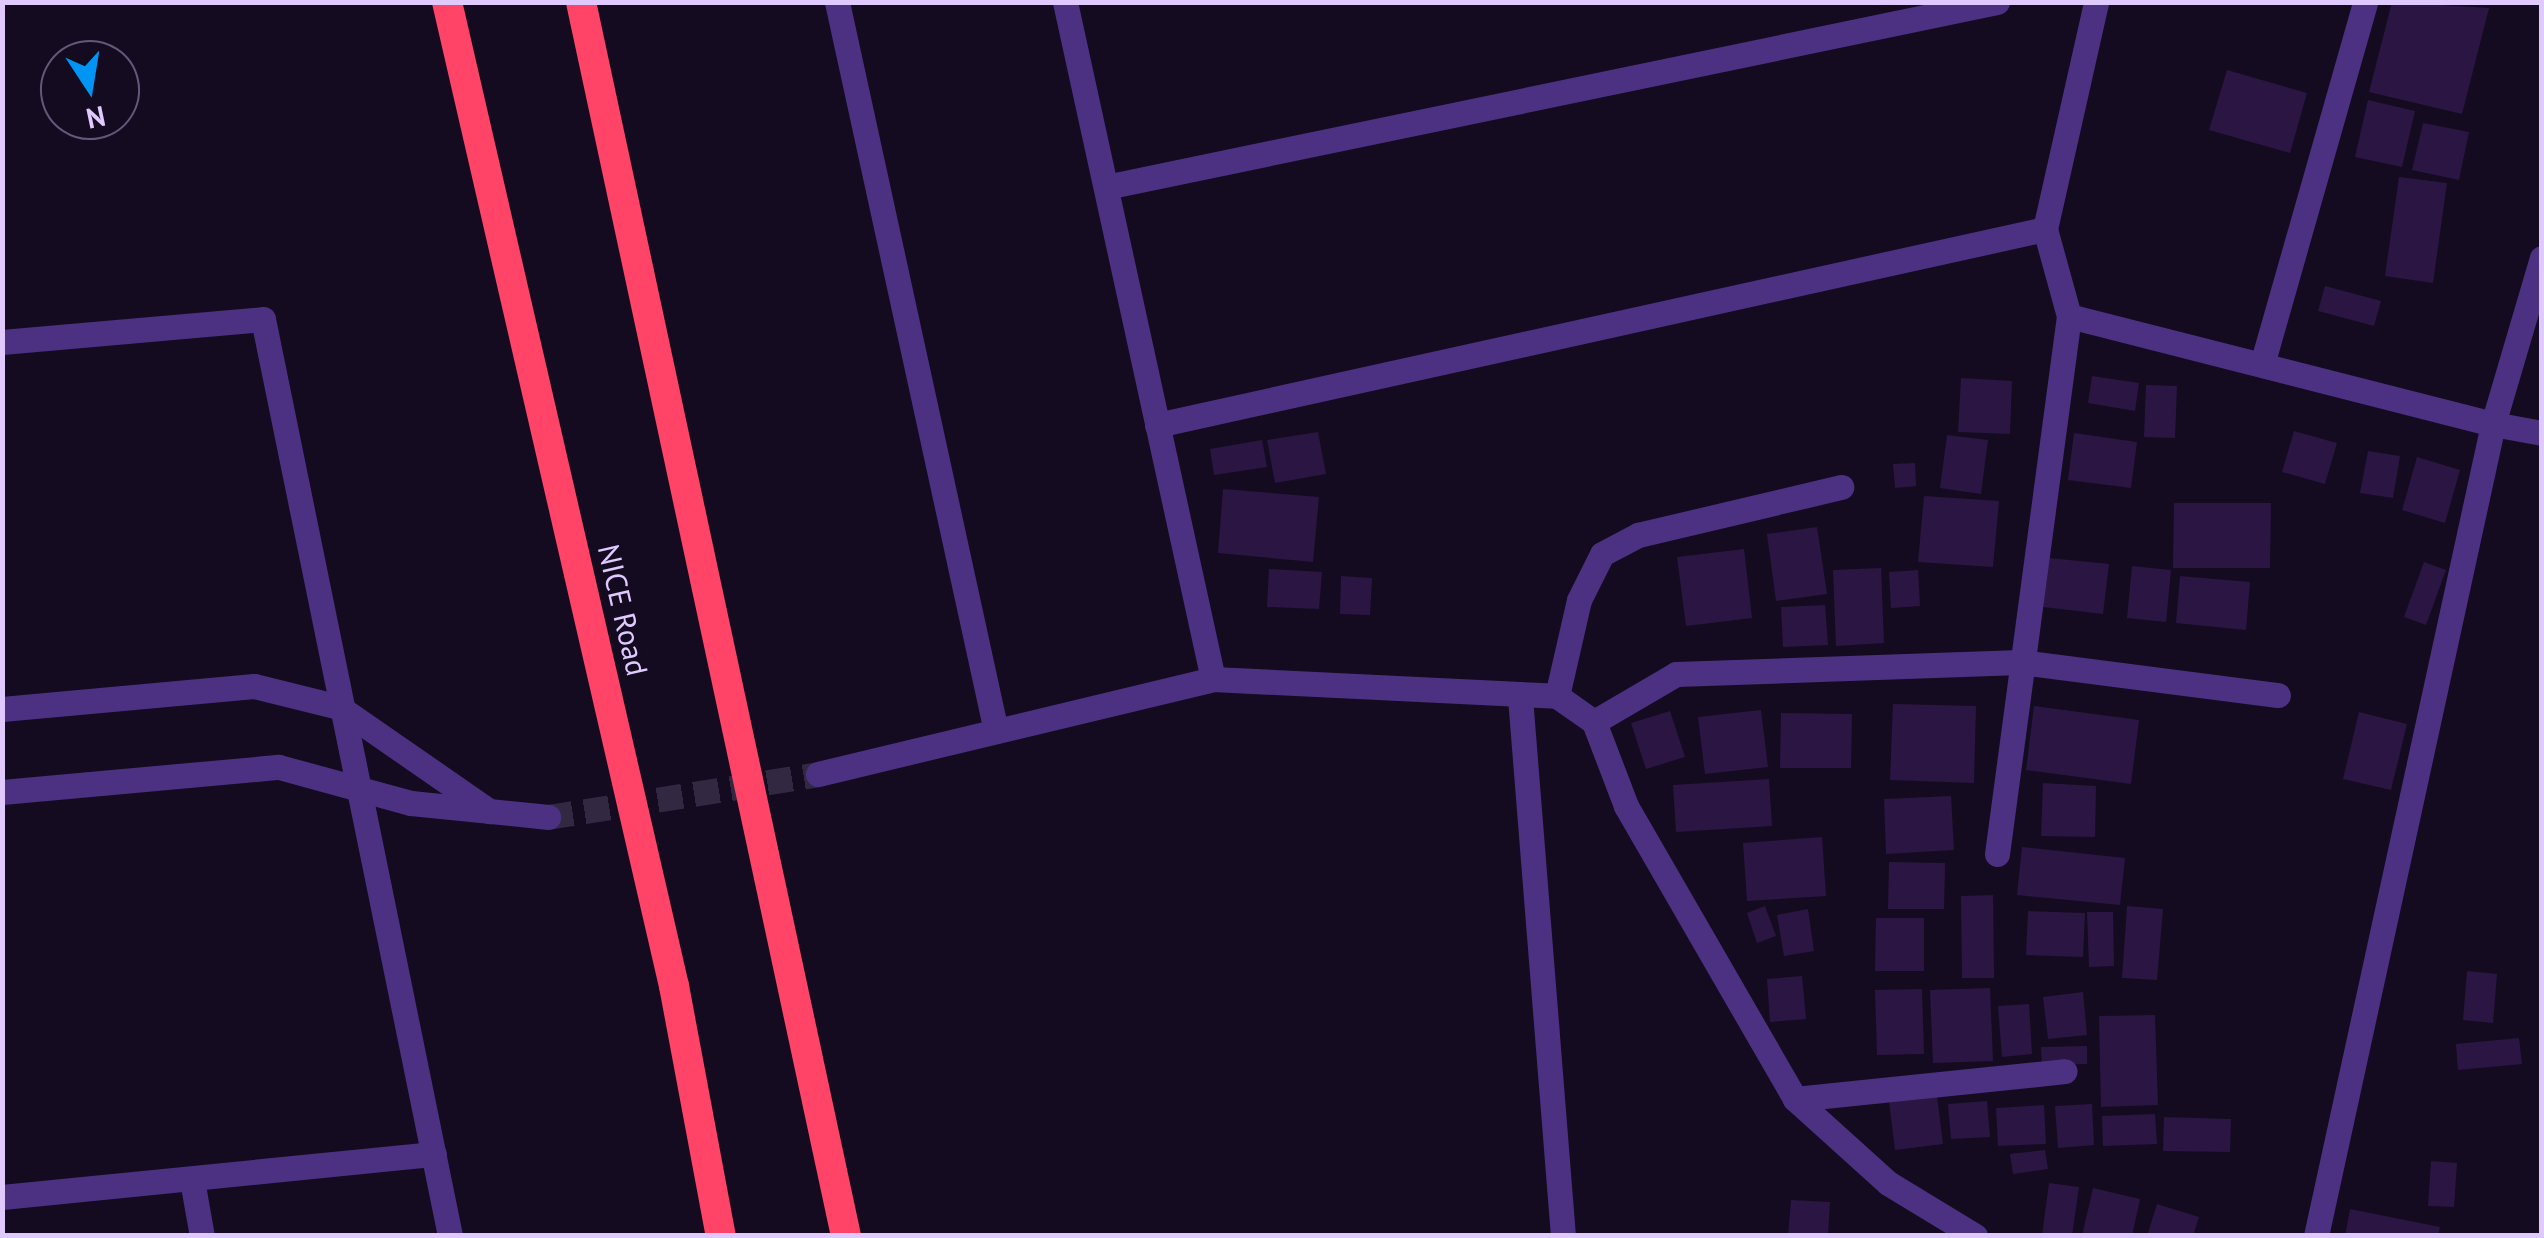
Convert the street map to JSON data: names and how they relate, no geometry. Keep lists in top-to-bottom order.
{
  "streets": {
    "highway": ["NICE Road"]
  },
  "north": "bottom"
}
